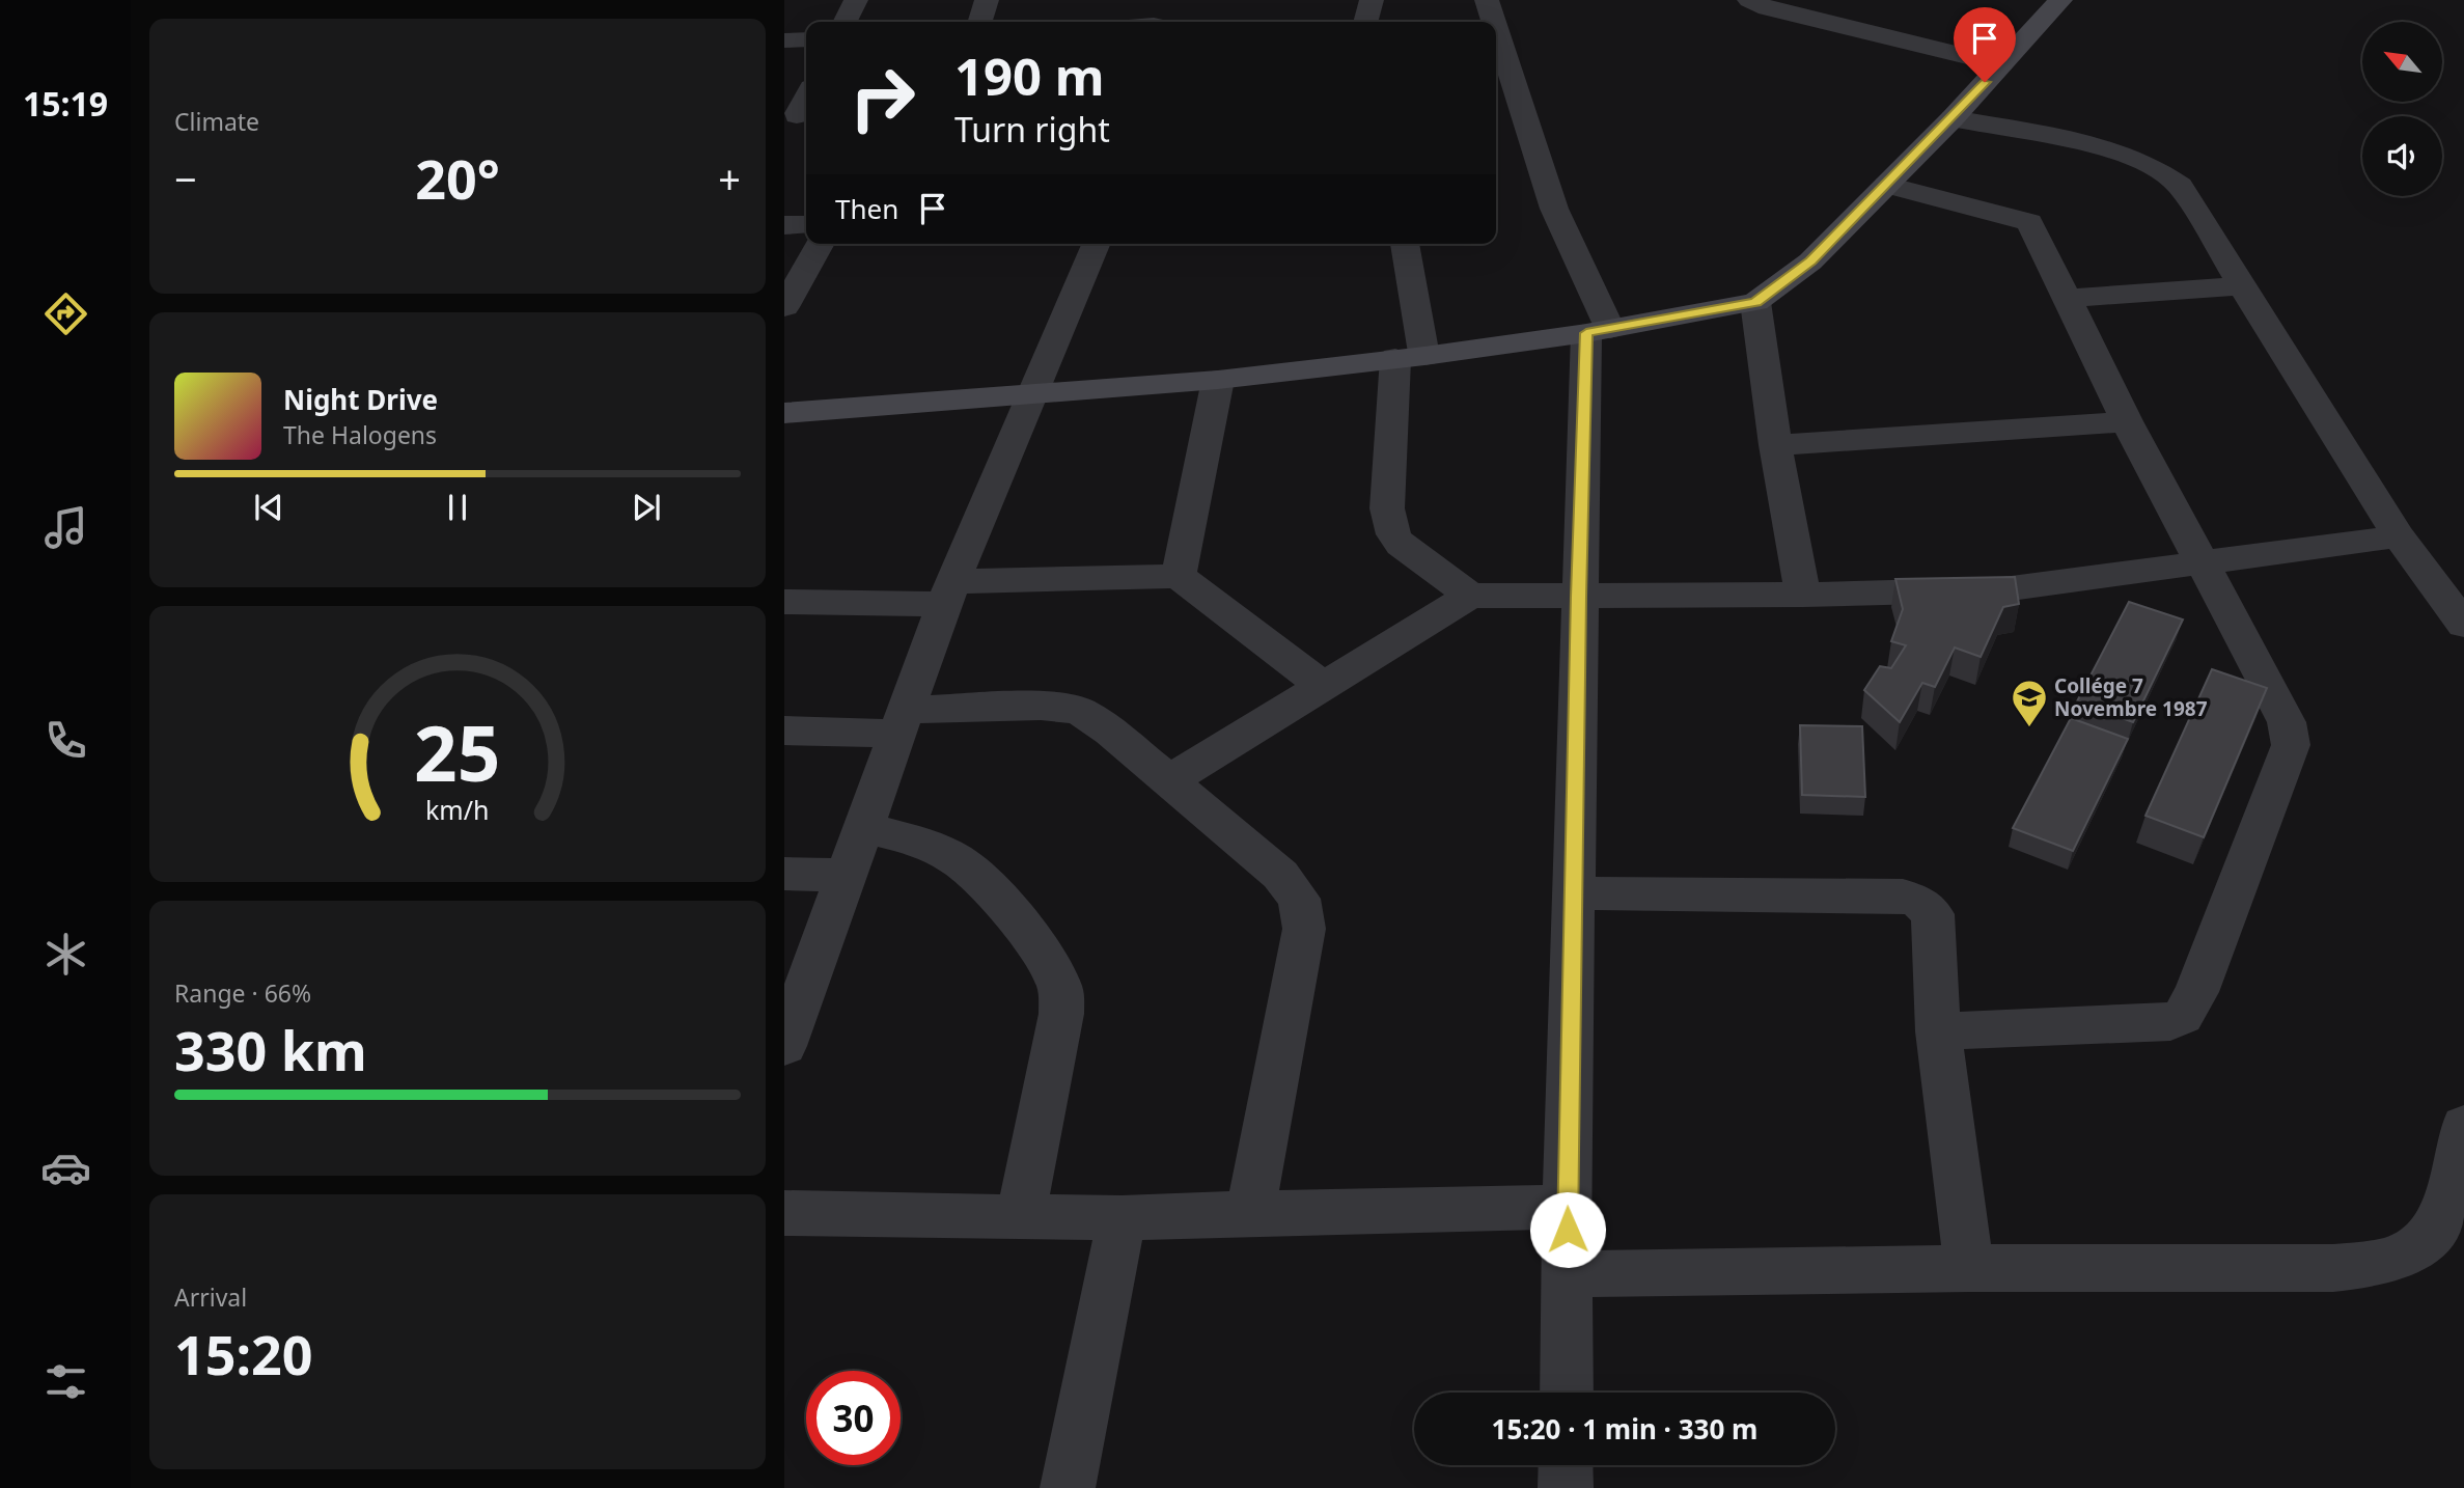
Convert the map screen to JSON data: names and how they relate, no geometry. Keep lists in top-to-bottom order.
{
  "places": {
    "school or university": ["Collége 7 Novembre 1987"]
  },
  "north": "top left",
  "page": {
    "tabs": "15:19",
    "tile": [
      "Climate",
      ["Range · 66%", "330 km"],
      ["Arrival", "15:20"]
    ],
    "turn": ["190 m", "Turn right"],
    "heat": ["−", "20°", "+"],
    "then": "Then",
    "song": ["Night Drive", "The Halogens"],
    "limit": "30",
    "trip": "15:20 · 1 min · 330 m",
    "gauge": ["25", "km/h"]
  }
}
